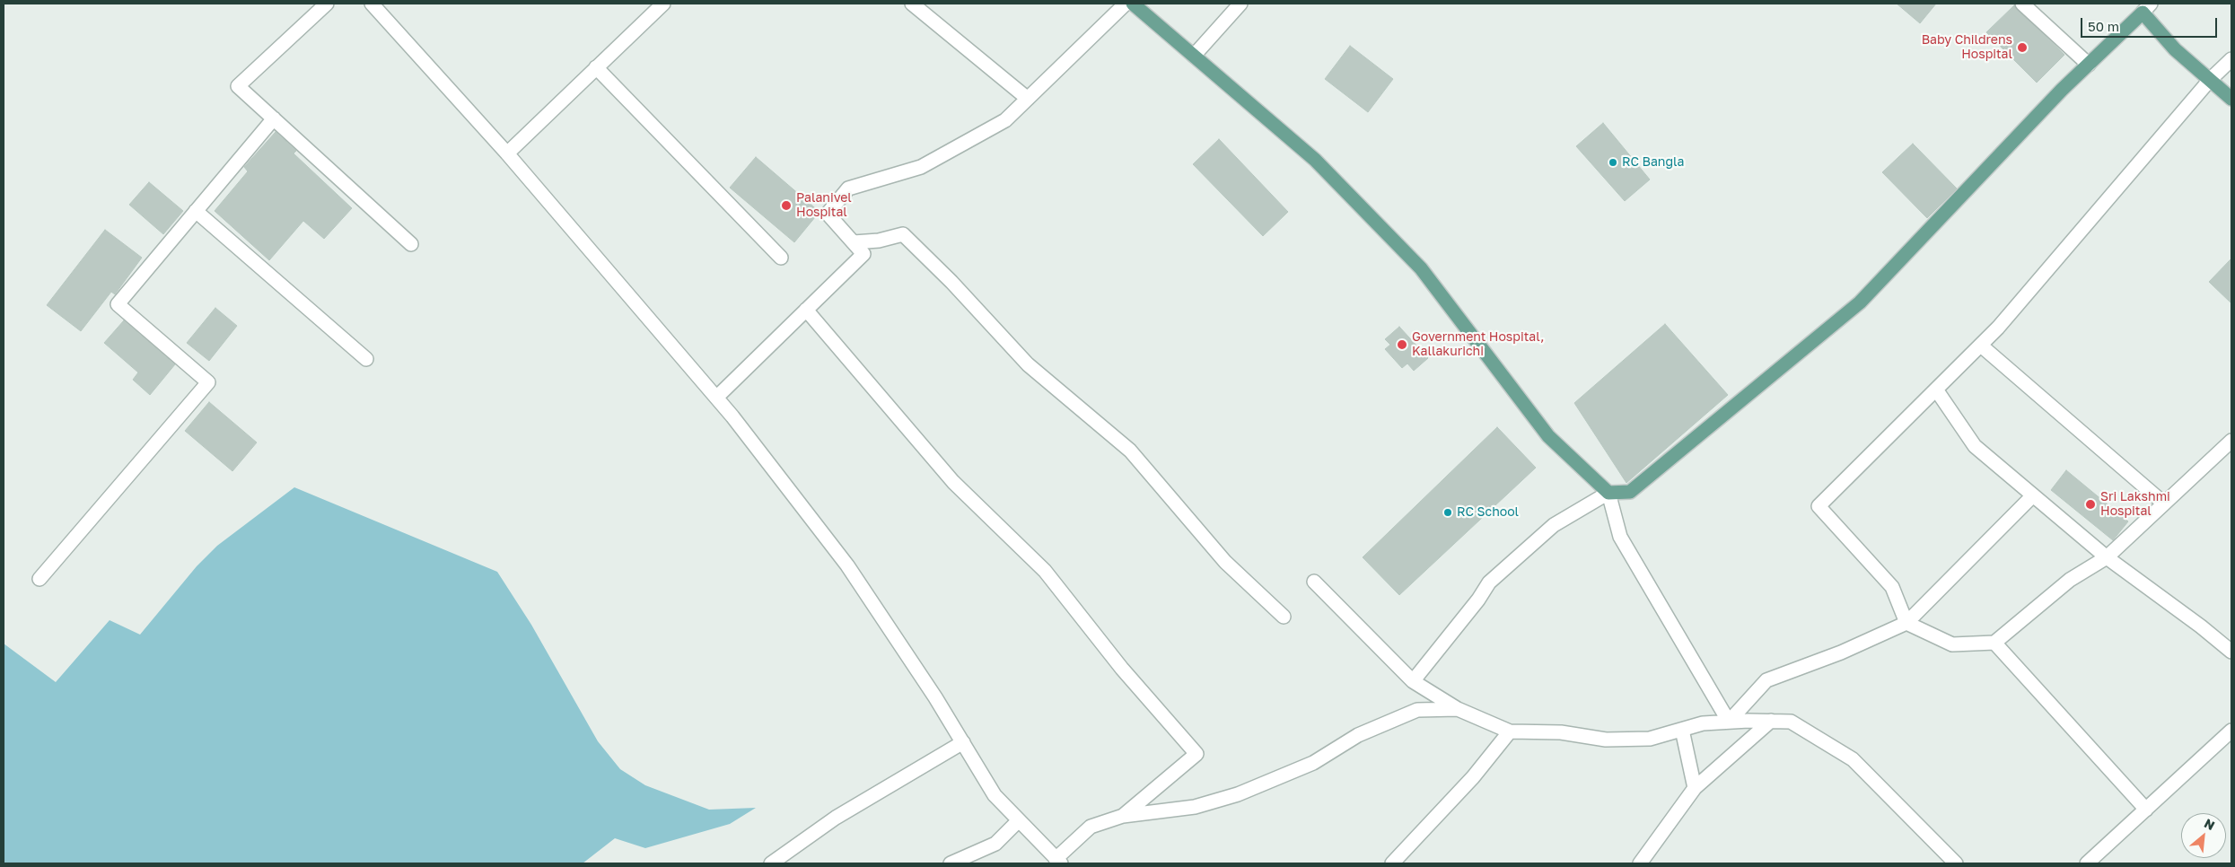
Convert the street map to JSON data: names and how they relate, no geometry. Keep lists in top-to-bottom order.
{
  "places": [
    "Baby Childrens Hospital",
    "RC Bangla",
    "Palanivel Hospital",
    "Government Hospital, Kallakurichi",
    "Sri Lakshmi Hospital",
    "RC School"
  ],
  "scale_bar": "50 m",
  "north": "top right"
}
